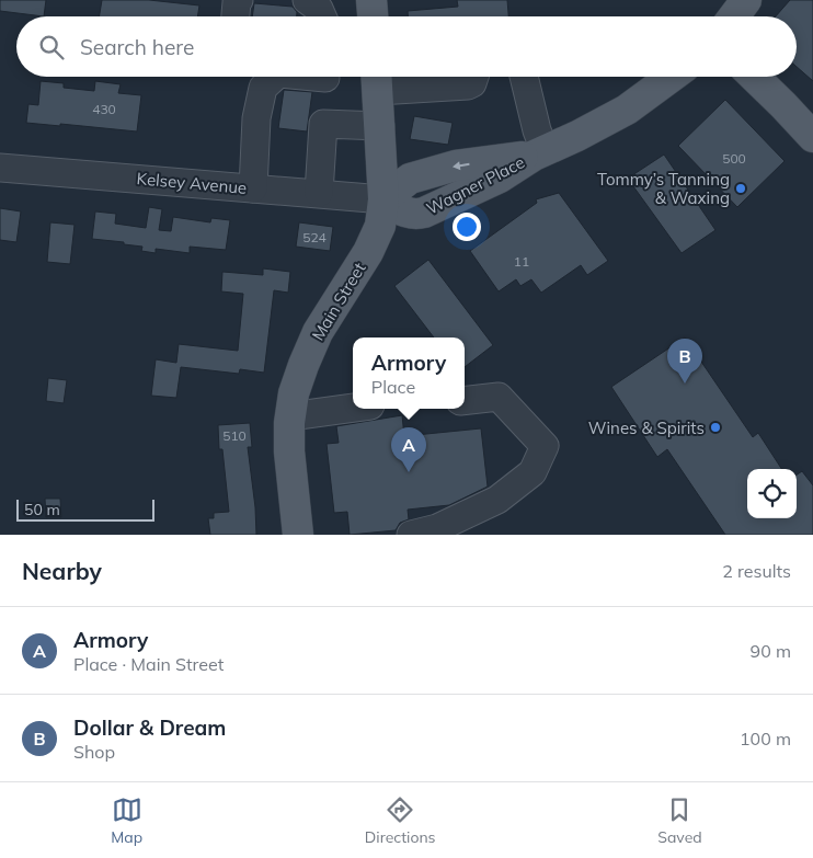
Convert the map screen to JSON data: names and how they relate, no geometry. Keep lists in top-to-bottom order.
{
  "streets": {
    "main road": ["Wagner Place", "Main Street"],
    "street": ["Kelsey Avenue"]
  },
  "crossings": [
    ["Kelsey Avenue", "Wagner Place"],
    ["Kelsey Avenue", "Main Street"],
    ["Wagner Place", "Main Street"]
  ],
  "places": ["Tommy’s Tanning & Waxing", "Wines & Spirits"],
  "house_numbers": [
    "430",
    "500",
    "524",
    "11",
    "510"
  ],
  "scale_bar": "50 m",
  "page": {
    "search": "Search here",
    "popup": ["Armory", "Place"],
    "pins": ["B", "A"],
    "scale": "50 m",
    "heading": ["Nearby", "2 results"],
    "list": [
      {
        "mark": "A",
        "name": "Armory",
        "note": "Place · Main Street",
        "value": "90 m"
      },
      {
        "mark": "B",
        "name": "Dollar & Dream",
        "note": "Shop",
        "value": "100 m"
      }
    ],
    "nav": ["Map", "Directions", "Saved"]
  }
}
